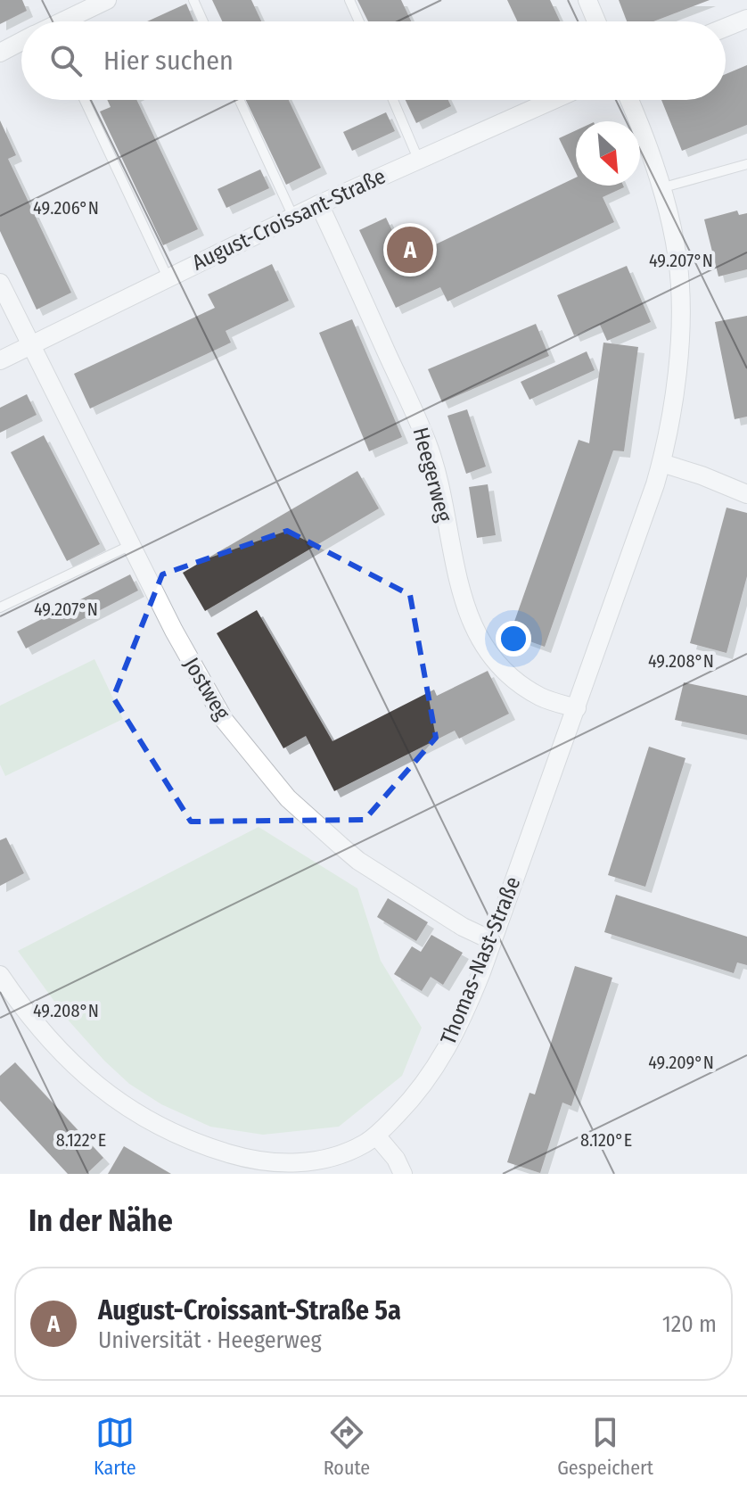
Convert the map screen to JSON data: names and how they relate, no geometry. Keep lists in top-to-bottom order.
{
  "streets": {
    "street": [
      "August-Croissant-Straße",
      "Heegerweg",
      "Jostweg",
      "Thomas-Nast-Straße"
    ]
  },
  "crossings": [
    ["August-Croissant-Straße", "Heegerweg"],
    ["August-Croissant-Straße", "Jostweg"],
    ["Heegerweg", "Thomas-Nast-Straße"],
    ["Jostweg", "Thomas-Nast-Straße"]
  ],
  "north": "bottom right",
  "page": {
    "search": "Hier suchen",
    "pins": "A",
    "heading": "In der Nähe",
    "list": [
      {
        "mark": "A",
        "name": "August-Croissant-Straße 5a",
        "note": "Universität · Heegerweg",
        "value": "120 m"
      }
    ],
    "nav": ["Karte", "Route", "Gespeichert"]
  },
  "coordinates": [
    "49.206°N",
    "49.207°N",
    "49.208°N",
    "49.209°N",
    "8.122°E",
    "8.120°E"
  ]
}
